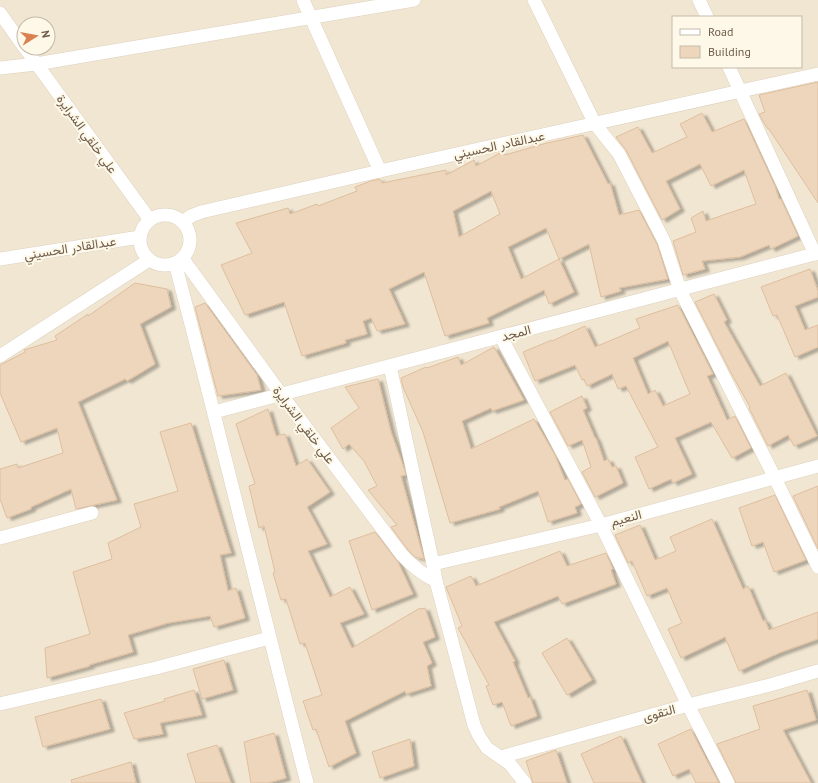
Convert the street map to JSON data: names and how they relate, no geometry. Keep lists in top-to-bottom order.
{
  "streets": {
    "street": [
      "علي خلقي الشرايرة",
      "عبدالقادر الحسيني",
      "المجد",
      "النعيم",
      "التقوى"
    ]
  },
  "crossings": [
    ["علي خلقي الشرايرة", "عبدالقادر الحسيني"],
    ["علي خلقي الشرايرة", "المجد"]
  ],
  "legend": ["Road", "Building"],
  "north": "right"
}
